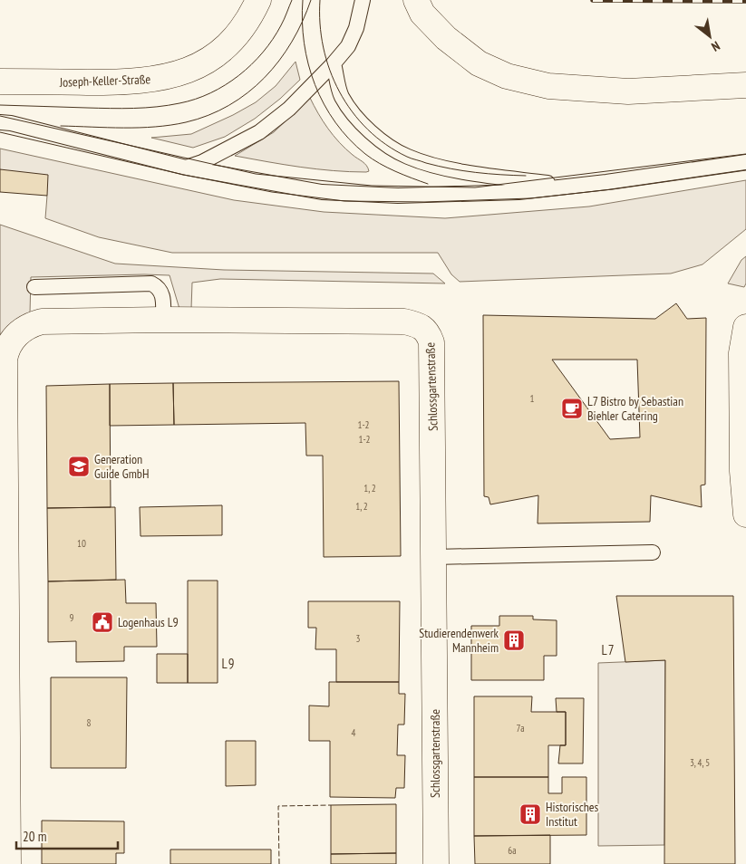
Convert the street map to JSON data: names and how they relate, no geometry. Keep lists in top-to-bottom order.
{
  "streets": {
    "main road": ["Joseph-Keller-Straße", "Schlossgartenstraße"]
  },
  "districts": ["L7", "L9"],
  "places": {
    "cafe": ["L7 Bistro by Sebastian Biehler Catering"],
    "school or university": ["Generation Guide GmbH"],
    "public building": ["Logenhaus L9"],
    "building": ["Studierendenwerk Mannheim", "Historisches Institut"]
  },
  "house_numbers": [
    "1",
    "1-2",
    "1-2",
    "1, 2",
    "1, 2",
    "10",
    "9",
    "3",
    "8",
    "7a",
    "4",
    "3, 4, 5",
    "6a"
  ],
  "scale_bar": "20 m",
  "north": "bottom right"
}
